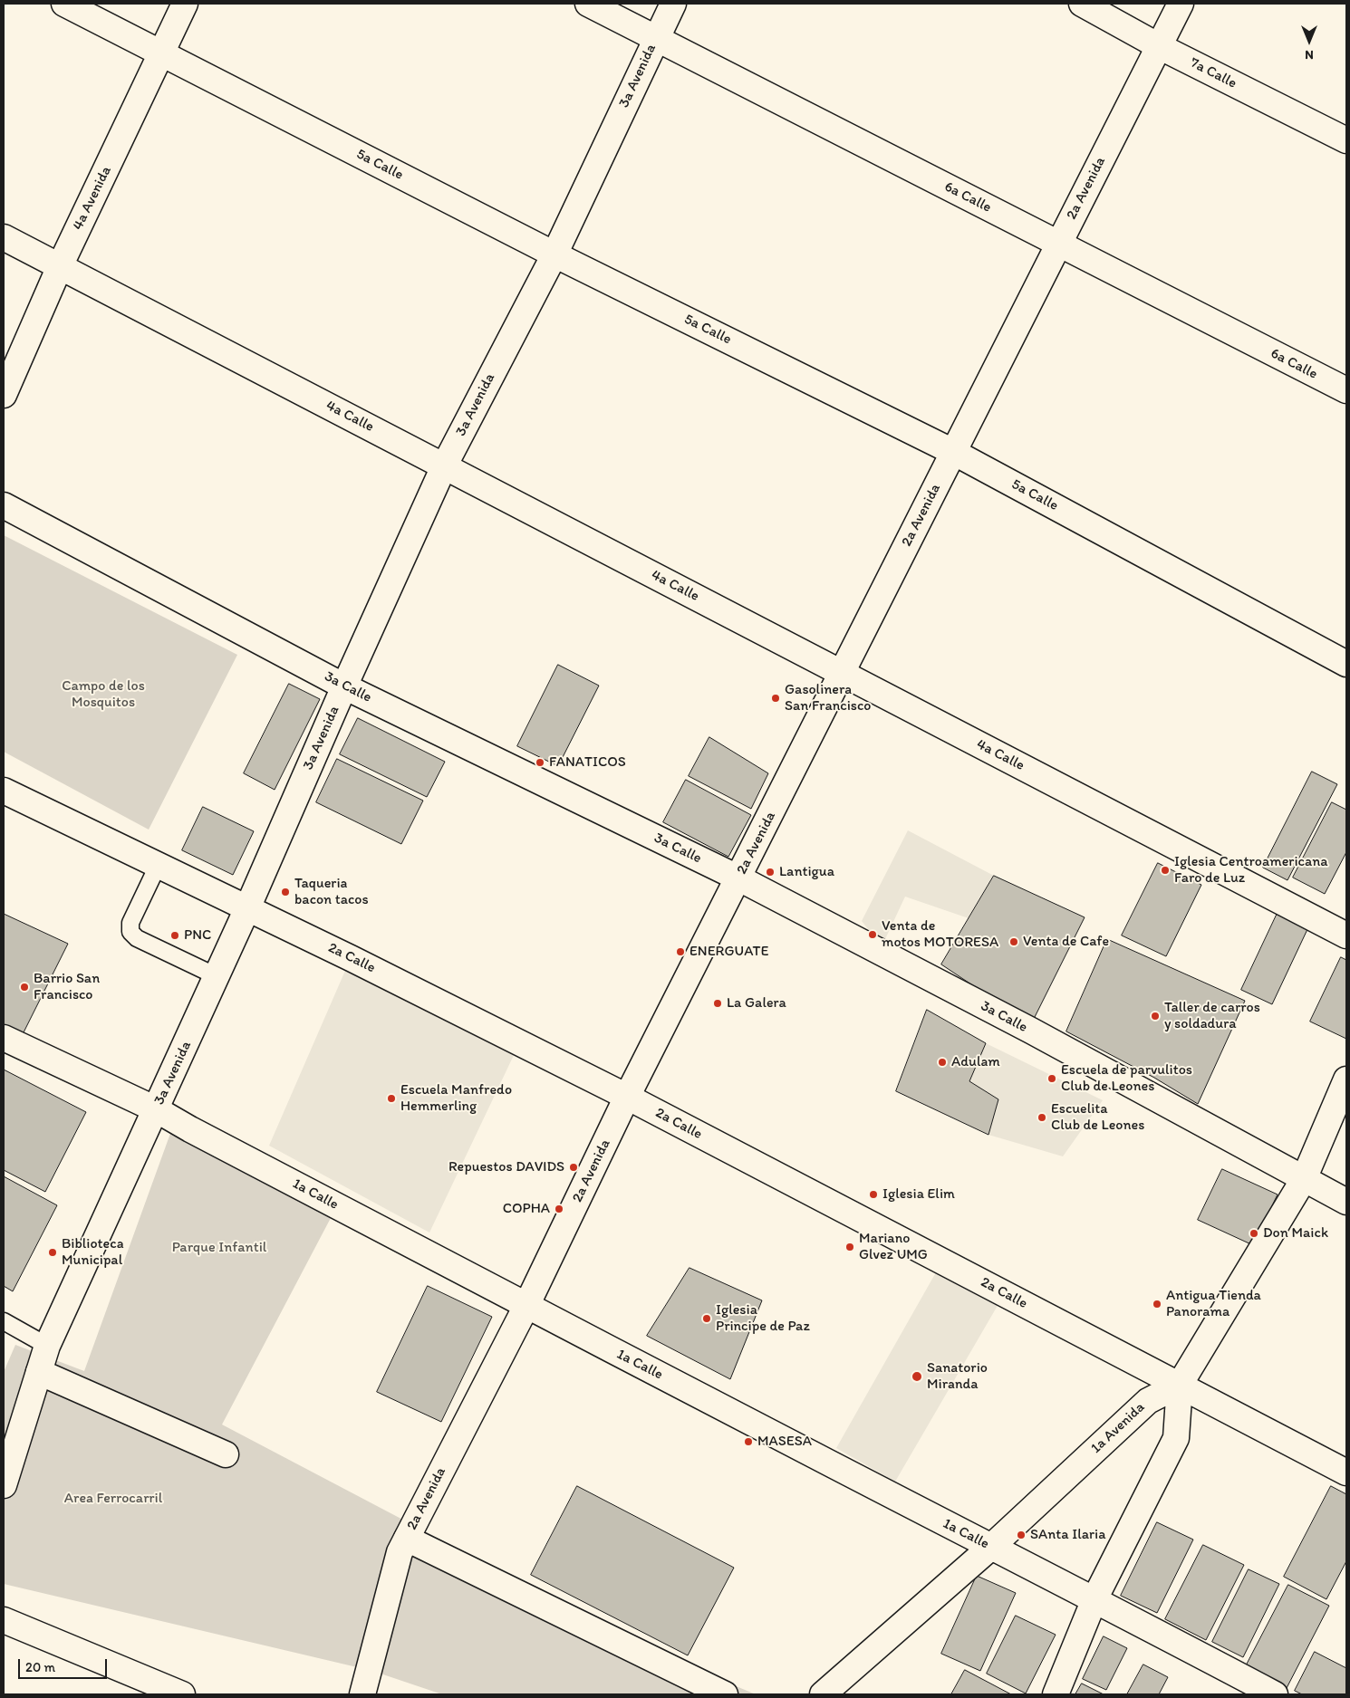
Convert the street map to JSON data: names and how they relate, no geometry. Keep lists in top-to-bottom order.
{
  "streets": {
    "street": [
      "7a Calle",
      "3a Avenida",
      "5a Calle",
      "2a Avenida",
      "6a Calle",
      "4a Avenida",
      "4a Calle",
      "3a Calle",
      "2a Calle",
      "1a Calle",
      "1a Avenida"
    ]
  },
  "crossings": [
    ["7a Calle", "2a Avenida"],
    ["3a Avenida", "5a Calle"],
    ["3a Avenida", "6a Calle"],
    ["3a Avenida", "4a Calle"],
    ["3a Avenida", "3a Calle"],
    ["3a Avenida", "2a Calle"],
    ["3a Avenida", "1a Calle"],
    ["5a Calle", "2a Avenida"],
    ["5a Calle", "4a Avenida"],
    ["2a Avenida", "6a Calle"],
    ["2a Avenida", "4a Calle"],
    ["2a Avenida", "3a Calle"],
    ["2a Avenida", "2a Calle"],
    ["2a Avenida", "1a Calle"],
    ["4a Avenida", "4a Calle"],
    ["2a Calle", "1a Avenida"],
    ["1a Calle", "1a Avenida"]
  ],
  "parks": ["Campo de los Mosquitos", "Parque Infantil", "Area Ferrocarril"],
  "places": [
    "Gasolinera San Francisco",
    "FANATICOS",
    "Iglesia Centroamericana Faro de Luz",
    "Lantigua",
    "Taqueria bacon tacos",
    "Venta de motos MOTORESA",
    "PNC",
    "Venta de Cafe",
    "ENERGUATE",
    "Barrio San Francisco",
    "La Galera",
    "Taller de carros y soldadura",
    "Adulam",
    "Escuela de parvulitos Club de Leones",
    "Escuela Manfredo Hemmerling",
    "Escuelita Club de Leones",
    "Repuestos DAVIDS",
    "Iglesia Elim",
    "COPHA",
    "Don Maick",
    "Mariano Glvez UMG",
    "Biblioteca Municipal",
    "Antigua Tienda Panorama",
    "Iglesia Principe de Paz",
    "Sanatorio Miranda",
    "MASESA",
    "SAnta Ilaria"
  ],
  "scale_bar": "20 m",
  "north": "bottom"
}
